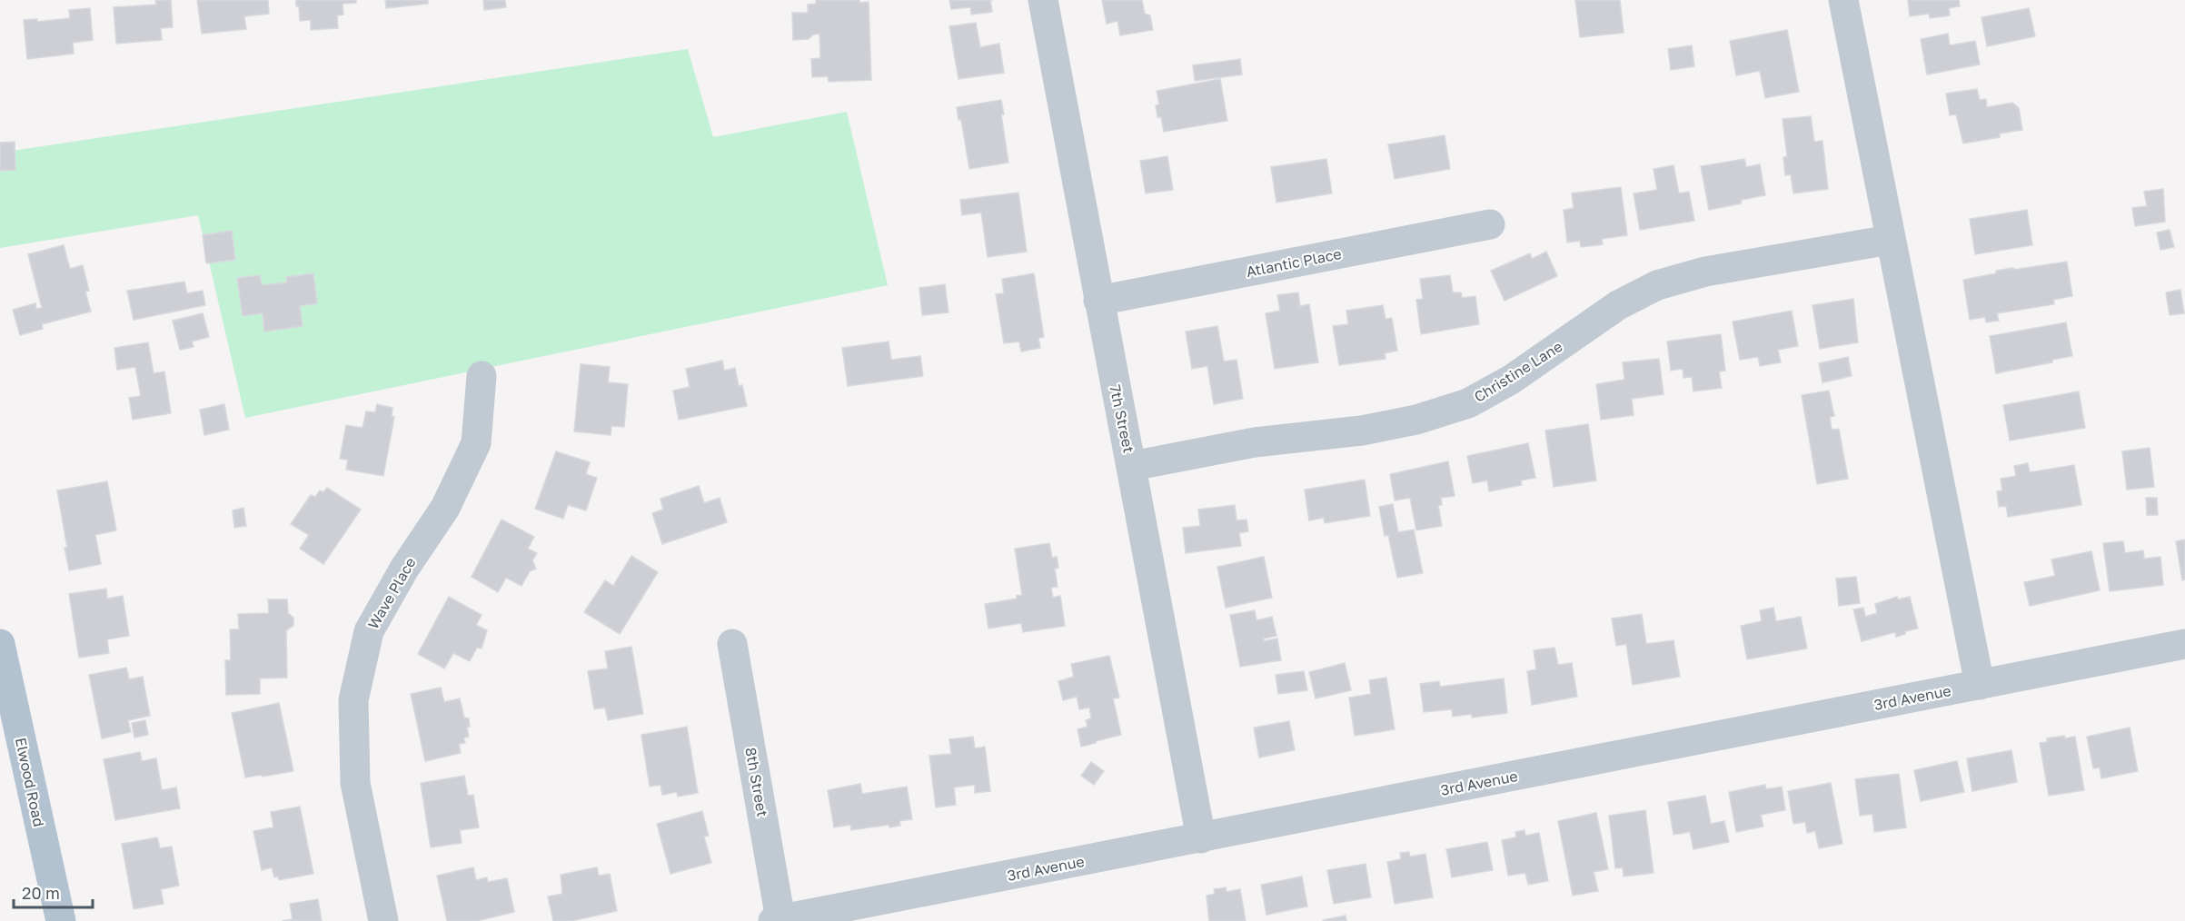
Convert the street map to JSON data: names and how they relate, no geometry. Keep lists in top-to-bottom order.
{
  "streets": {
    "main road": ["Elwood Road"],
    "street": [
      "Atlantic Place",
      "Christine Lane",
      "7th Street",
      "Wave Place",
      "3rd Avenue",
      "8th Street"
    ]
  },
  "crossings": [
    ["Atlantic Place", "7th Street"],
    ["Christine Lane", "7th Street"],
    ["7th Street", "3rd Avenue"],
    ["3rd Avenue", "8th Street"]
  ],
  "scale_bar": "20 m"
}
